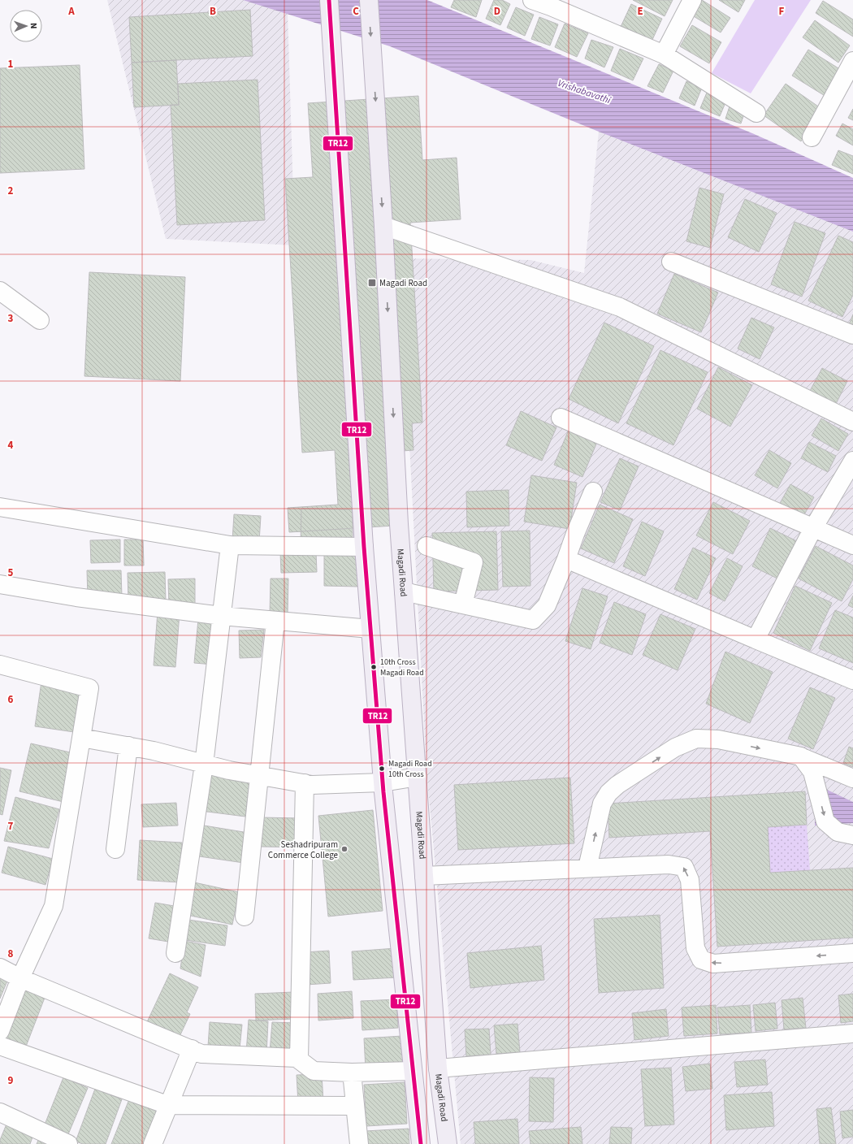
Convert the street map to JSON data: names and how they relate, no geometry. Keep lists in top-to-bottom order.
{
  "streets": {
    "main road": ["Magadi Road"]
  },
  "water": ["Vrishabavathi"],
  "places": {
    "transit": ["Magadi Road"],
    "other": ["10th Cross Magadi Road", "Magadi Road 10th Cross", "Seshadripuram Commerce College"]
  },
  "lines": ["transit line TR12"],
  "north": "right",
  "grid": {
    "columns": [
      "A",
      "B",
      "C",
      "D",
      "E",
      "F"
    ],
    "rows": [
      "1",
      "2",
      "3",
      "4",
      "5",
      "6",
      "7",
      "8",
      "9"
    ]
  }
}
